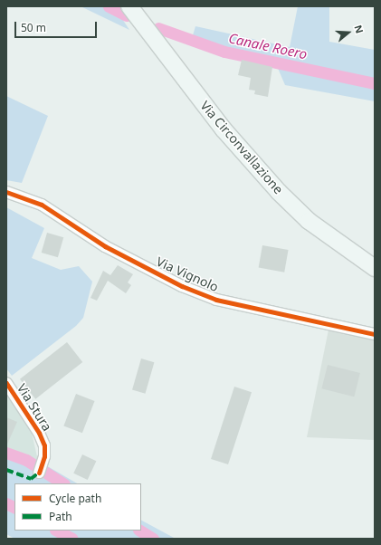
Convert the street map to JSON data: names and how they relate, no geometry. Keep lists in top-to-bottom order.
{
  "streets": {
    "main road": ["Via Circonvallazione"],
    "street": ["Via Vignolo", "Via Stura"]
  },
  "water": ["Canale Roero"],
  "legend": ["Cycle path", "Path"],
  "scale_bar": "50 m",
  "north": "right"
}
